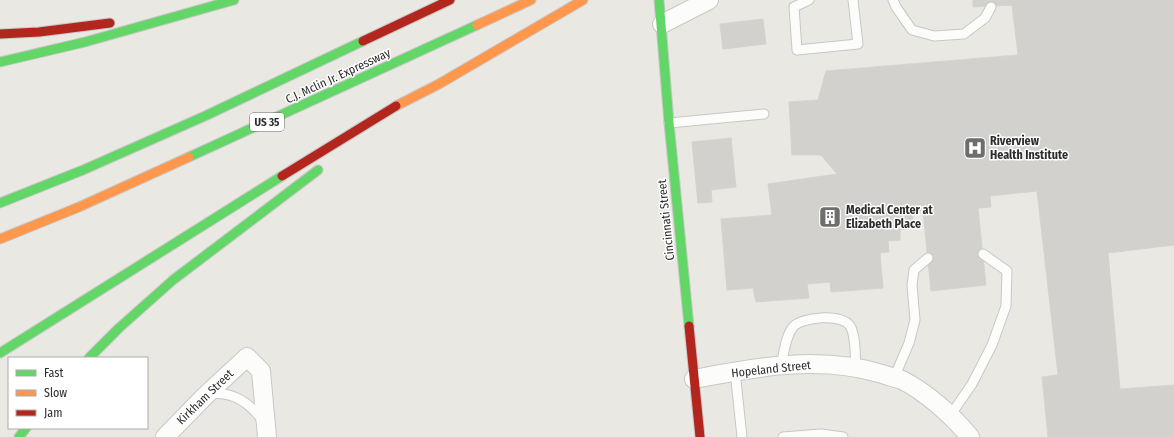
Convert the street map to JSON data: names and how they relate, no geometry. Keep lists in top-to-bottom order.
{
  "streets": {
    "main road": ["C.J. Mclin Jr. Expressway", "US 35", "Cincinnati Street"],
    "street": ["Hopeland Street", "Kirkham Street"]
  },
  "crossings": [
    ["Cincinnati Street", "Hopeland Street"]
  ],
  "places": {
    "hospital": ["Riverview Health Institute"],
    "building": ["Medical Center at Elizabeth Place"]
  },
  "legend": ["Fast", "Slow", "Jam"]
}
